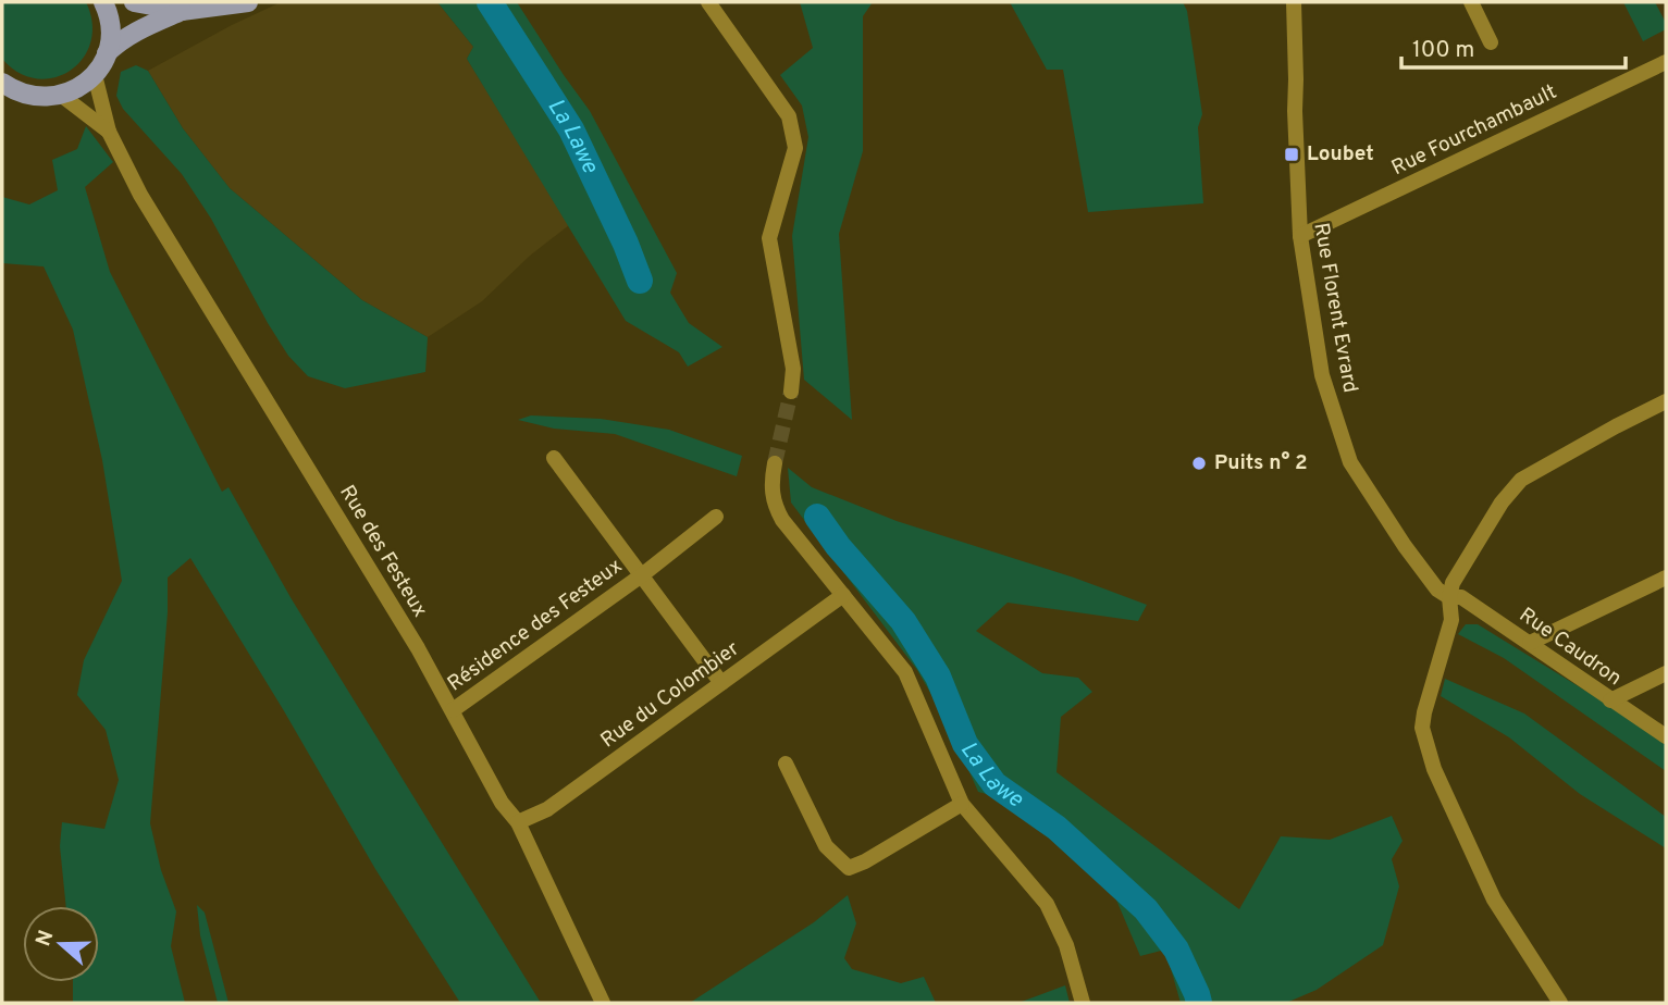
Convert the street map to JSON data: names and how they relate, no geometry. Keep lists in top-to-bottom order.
{
  "streets": {
    "street": [
      "Rue Fourchambault",
      "Rue Florent Evrard",
      "Rue des Festeux",
      "Résidence des Festeux",
      "Rue Caudron",
      "Rue du Colombier"
    ]
  },
  "crossings": [
    ["Rue Fourchambault", "Rue Florent Evrard"],
    ["Rue Florent Evrard", "Rue Caudron"],
    ["Rue des Festeux", "Résidence des Festeux"],
    ["Rue des Festeux", "Rue du Colombier"],
    ["Résidence des Festeux", "Rue du Colombier"]
  ],
  "water": ["La Lawe"],
  "places": {
    "transit": ["Loubet"],
    "other": ["Puits n° 2"]
  },
  "scale_bar": "100 m",
  "north": "left"
}
